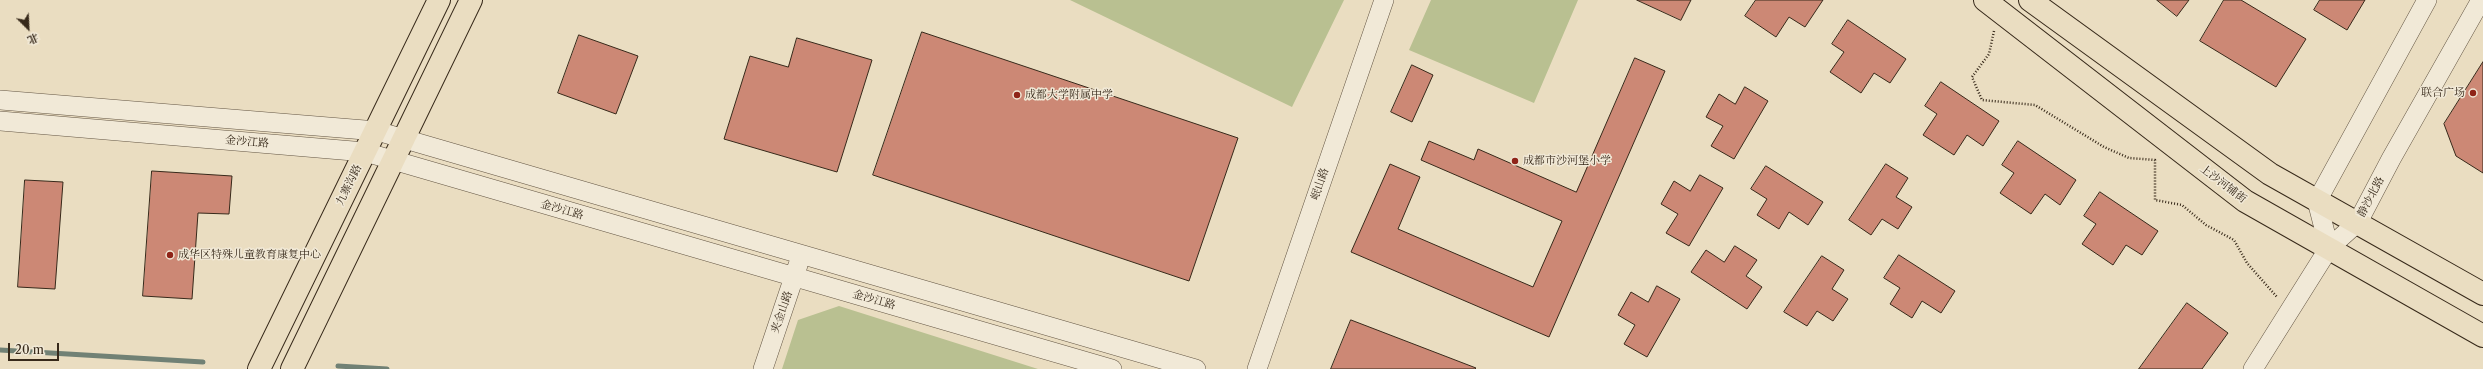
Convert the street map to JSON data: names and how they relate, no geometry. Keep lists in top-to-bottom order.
{
  "streets": {
    "main road": ["上沙河铺街", "九寨沟路"],
    "street": [
      "金沙江路",
      "岷山路",
      "静沙北路",
      "夹金山路"
    ]
  },
  "crossings": [
    ["金沙江路", "九寨沟路"],
    ["金沙江路", "夹金山路"],
    ["上沙河铺街", "静沙北路"]
  ],
  "places": [
    "联合广场",
    "成都大学附属中学",
    "成都市沙河堡小学",
    "成华区特殊儿童教育康复中心"
  ],
  "scale_bar": "20 m",
  "north": "bottom right"
}
